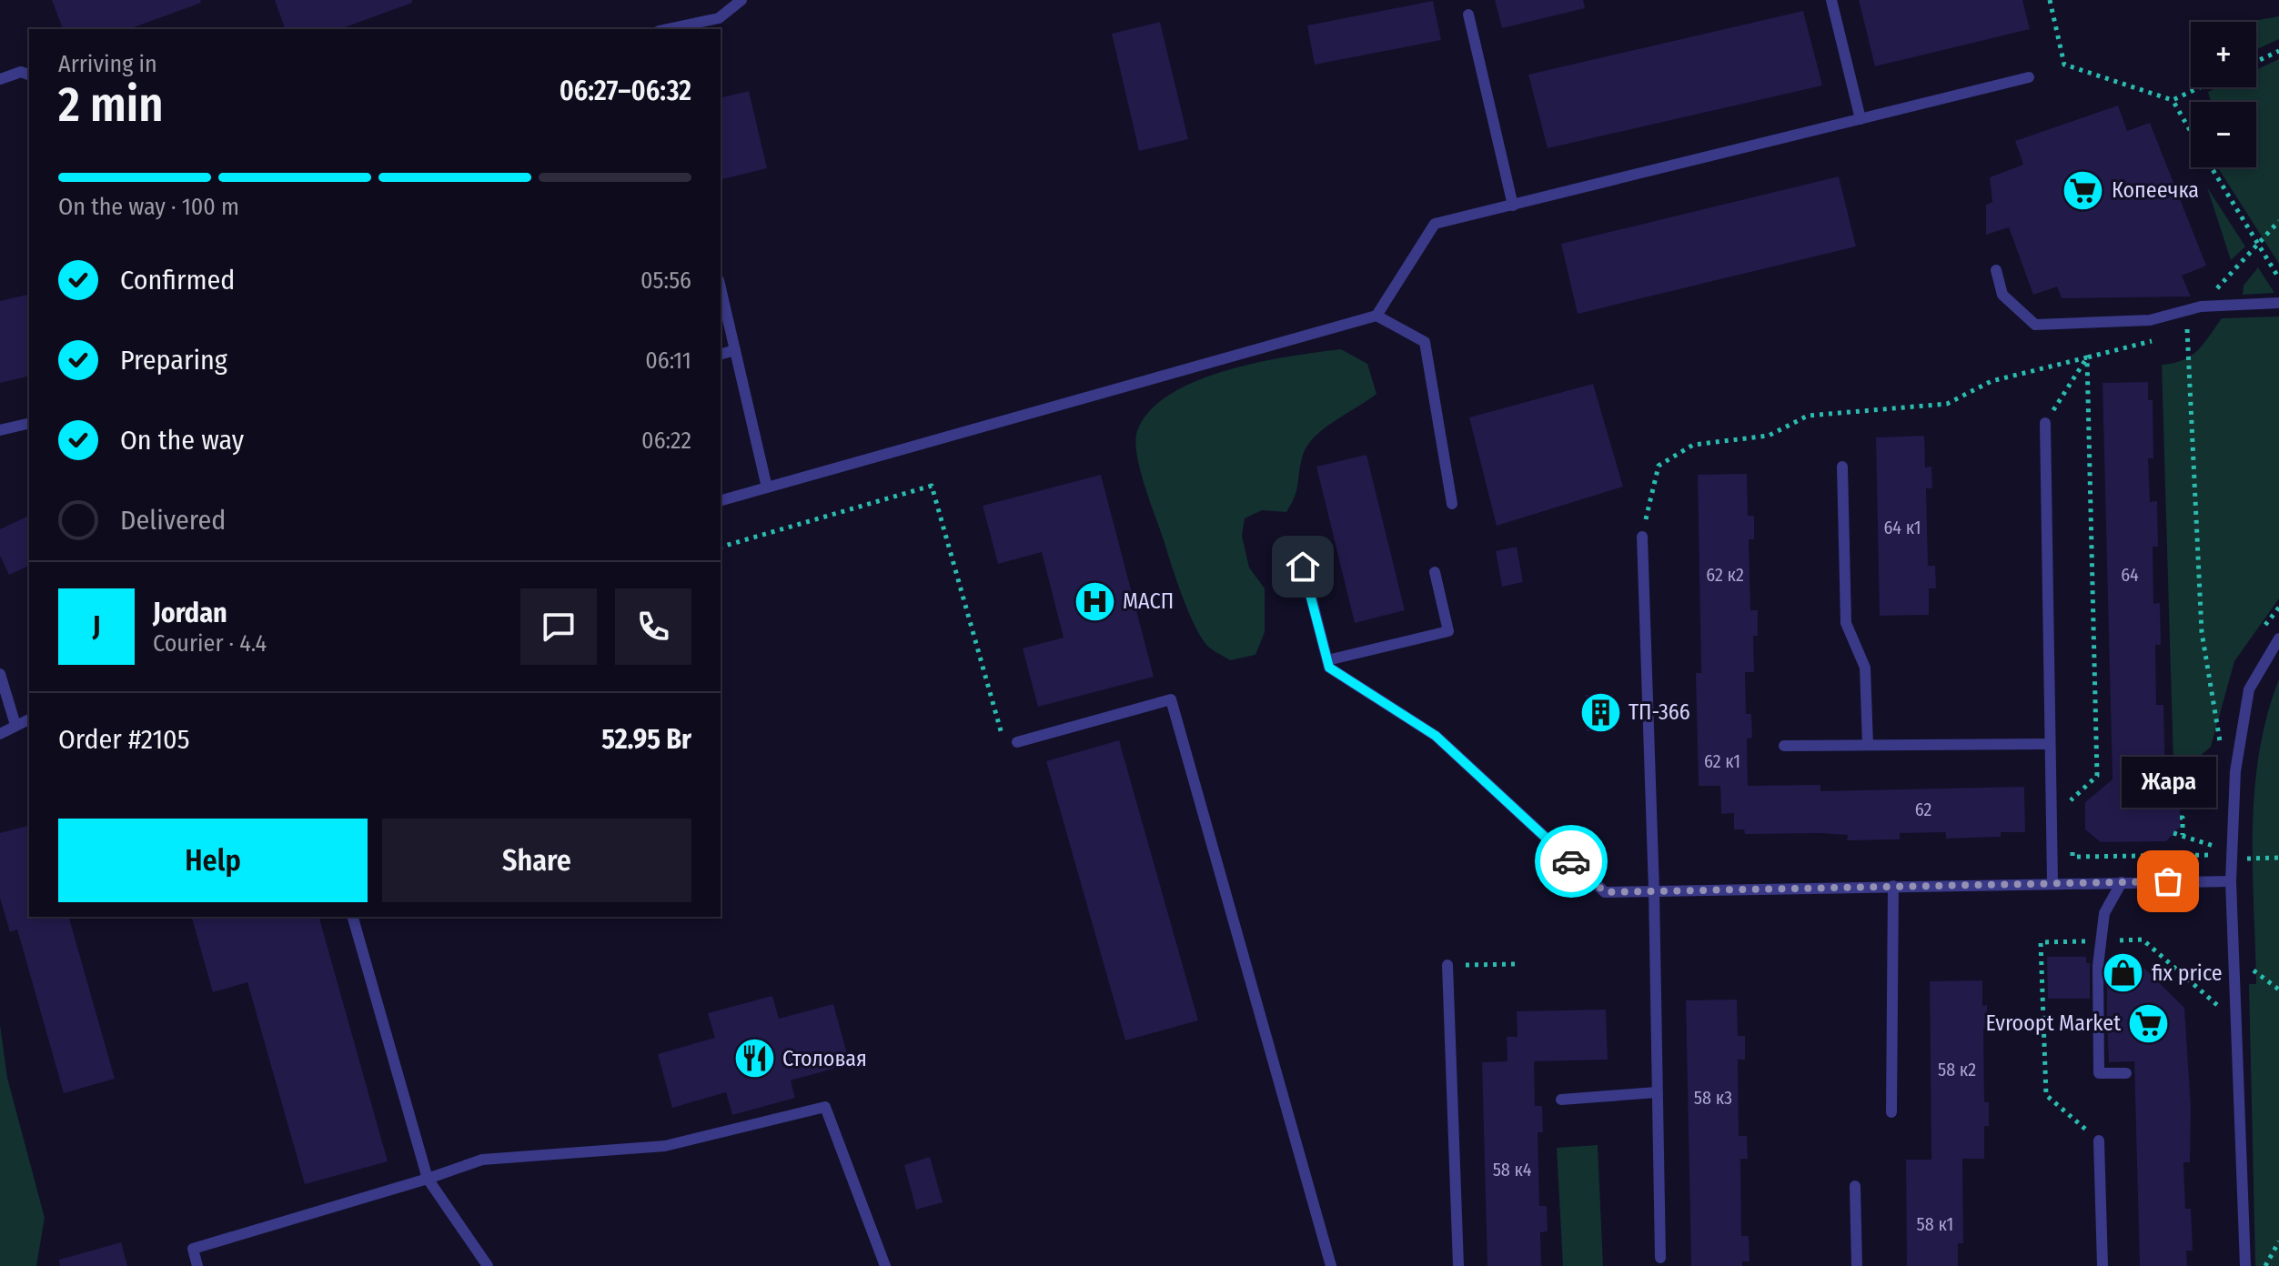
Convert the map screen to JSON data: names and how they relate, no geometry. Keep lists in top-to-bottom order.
{
  "places": {
    "supermarket": ["Копеечка", "Evroopt Market"],
    "hospital": ["МАСП"],
    "building": ["ТП-366"],
    "other": ["Жара"],
    "shop": ["fix price"],
    "restaurant": ["Столовая"]
  },
  "house_numbers": [
    "64 к1",
    "62 к2",
    "64",
    "62 к1",
    "62",
    "58 к2",
    "58 к3",
    "58 к4",
    "58 к1"
  ],
  "page": {
    "map_buttons": ["+", "−"],
    "heading": ["2 min", "Arriving in", "06:27–06:32"],
    "panel": [
      "Jordan",
      "Courier · 4.4",
      "Order #2105",
      "52.95 Br"
    ],
    "bar": "On the way · 100 m",
    "list": [
      ["Confirmed", "05:56"],
      ["Preparing", "06:11"],
      ["On the way", "06:22"],
      "Delivered"
    ],
    "round": "J",
    "bubble": "Жара",
    "buttons": ["Help", "Share"]
  }
}
